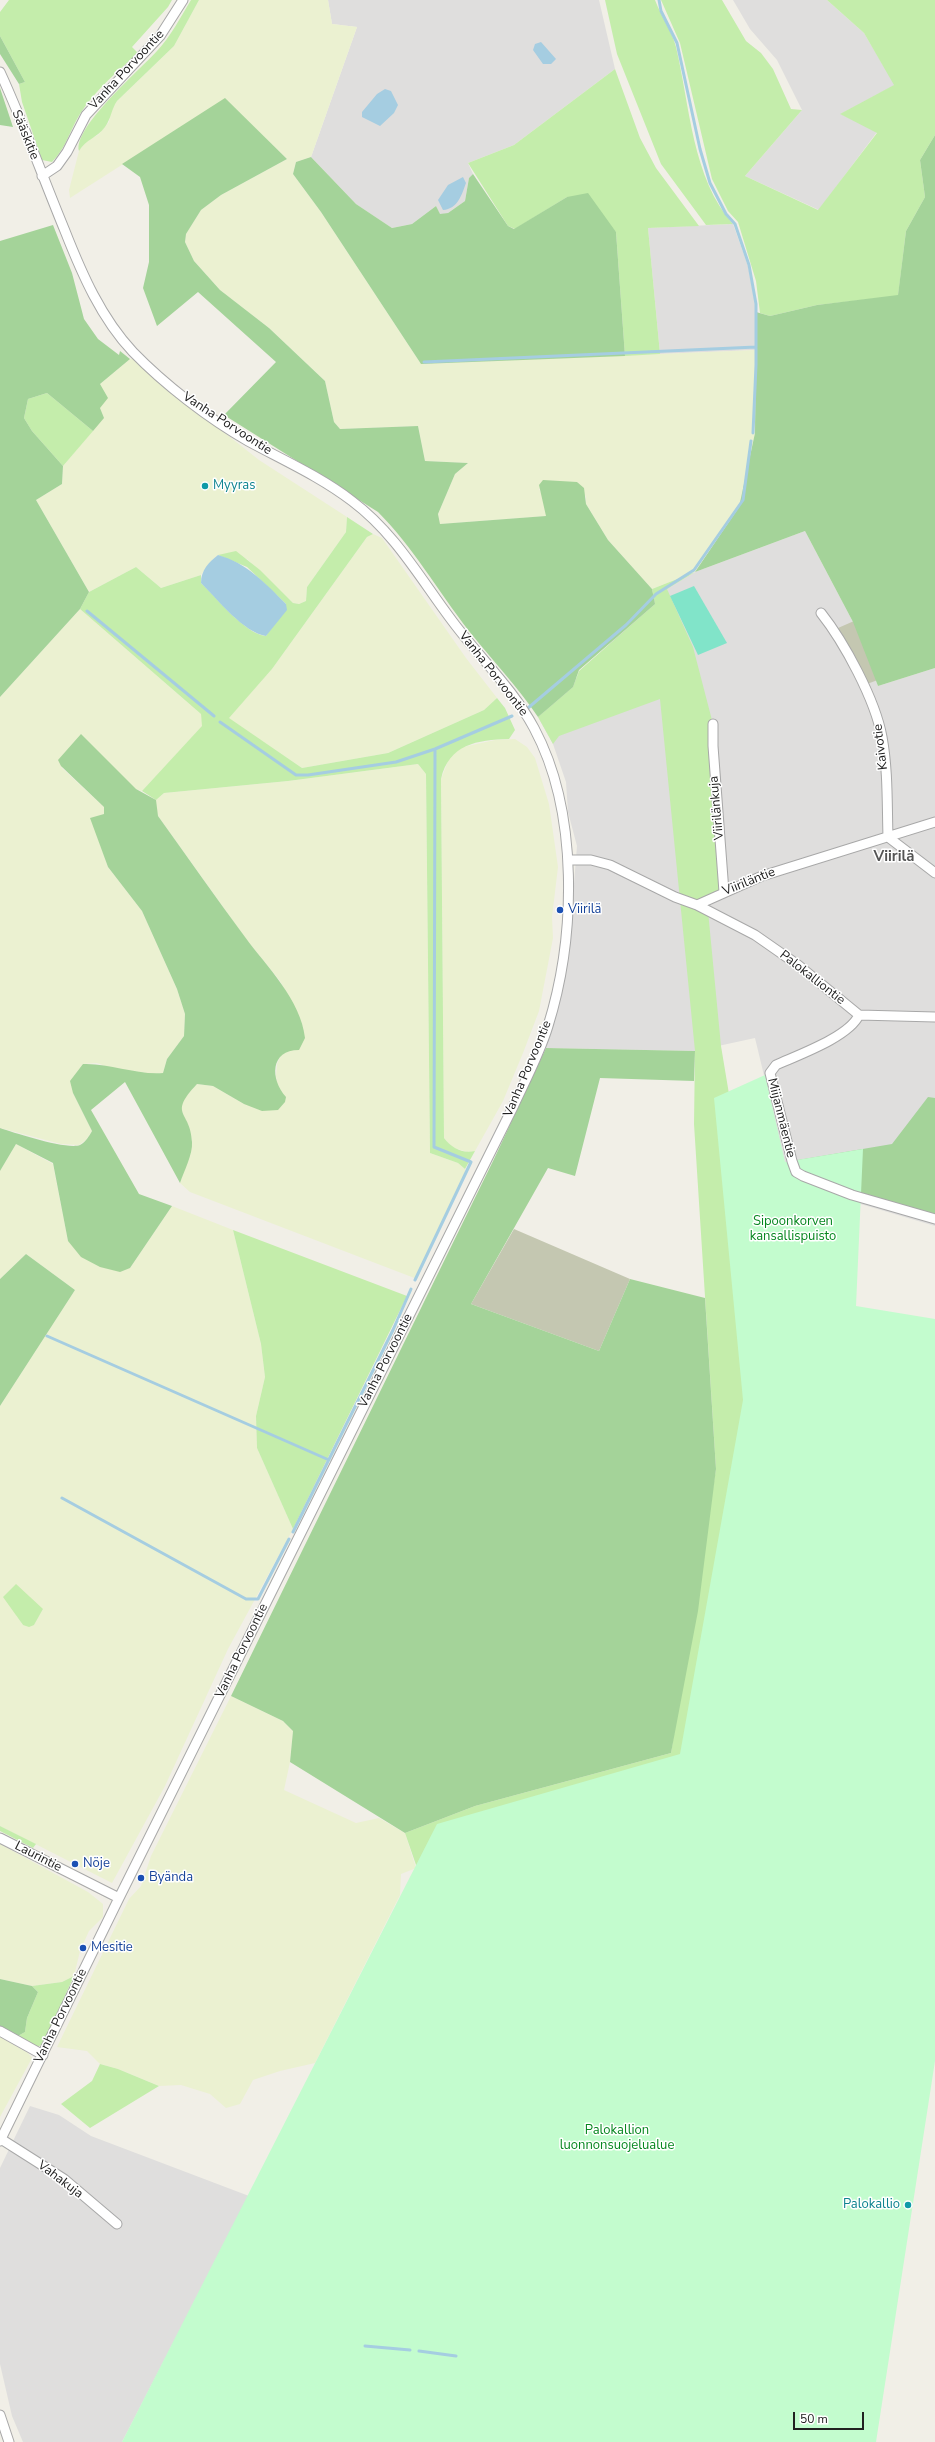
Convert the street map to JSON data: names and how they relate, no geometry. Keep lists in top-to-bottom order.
{
  "streets": {
    "street": [
      "Vanha Porvoontie",
      "Sääskitie",
      "Kaivotie",
      "Viirilänkuja",
      "Viiriläntie",
      "Palokalliontie",
      "Miijanmäentie",
      "Laurintie",
      "Vahakuja"
    ]
  },
  "crossings": [
    ["Vanha Porvoontie", "Sääskitie"],
    ["Vanha Porvoontie", "Laurintie"],
    ["Vanha Porvoontie", "Vahakuja"],
    ["Kaivotie", "Viiriläntie"],
    ["Viirilänkuja", "Viiriläntie"],
    ["Viiriläntie", "Palokalliontie"],
    ["Palokalliontie", "Miijanmäentie"]
  ],
  "districts": ["Viirilä"],
  "parks": ["Sipoonkorven kansallispuisto", "Palokallion luonnonsuojelualue"],
  "places": [
    "Myyras",
    "Viirilä",
    "Nöje",
    "Byända",
    "Mesitie",
    "Palokallio"
  ],
  "scale_bar": "50 m"
}
